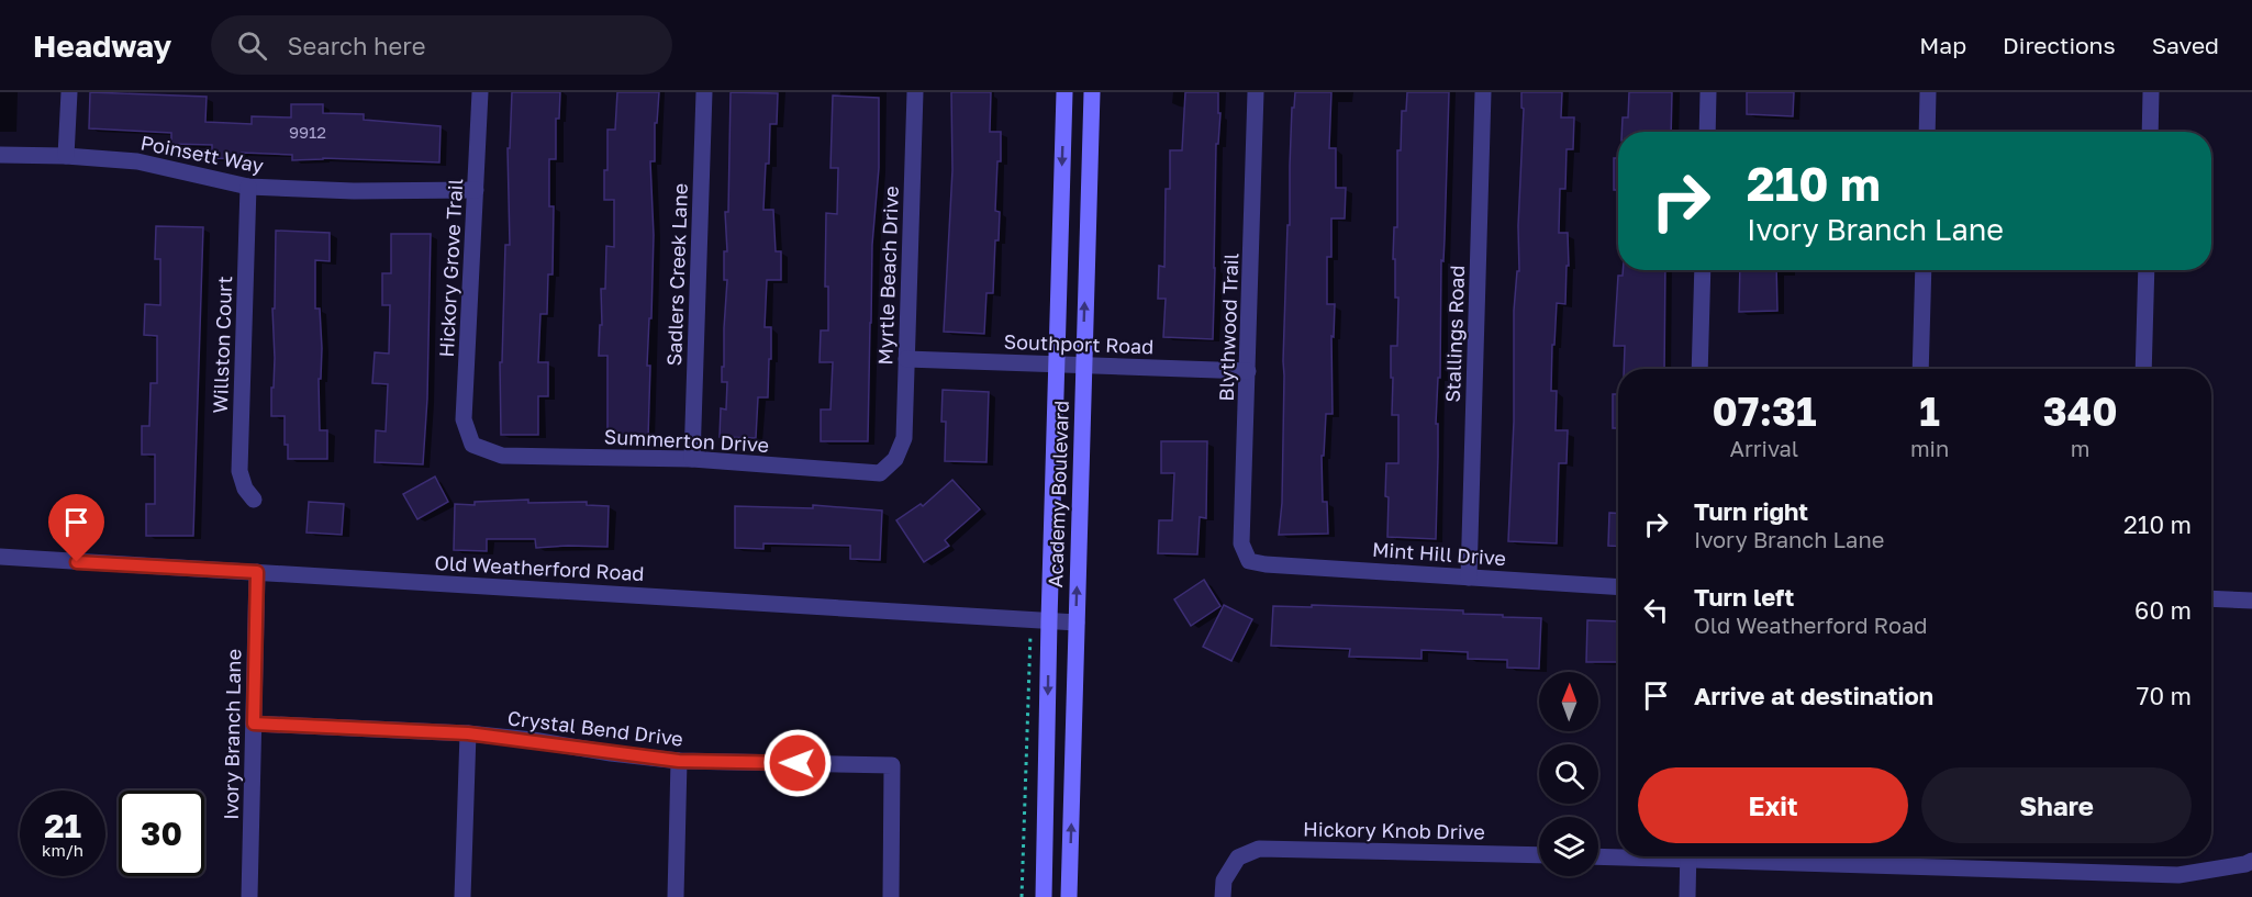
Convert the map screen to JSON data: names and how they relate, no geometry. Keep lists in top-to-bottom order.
{
  "streets": {
    "main road": ["Academy Boulevard"],
    "street": [
      "Poinsett Way",
      "Hickory Grove Trail",
      "Sadlers Creek Lane",
      "Myrtle Beach Drive",
      "Blythwood Trail",
      "Stallings Road",
      "Southport Road",
      "Willston Court",
      "Summerton Drive",
      "Mint Hill Drive",
      "Old Weatherford Road",
      "Crystal Bend Drive",
      "Ivory Branch Lane",
      "Hickory Knob Drive"
    ]
  },
  "crossings": [
    ["Poinsett Way", "Hickory Grove Trail"],
    ["Poinsett Way", "Willston Court"],
    ["Hickory Grove Trail", "Summerton Drive"],
    ["Sadlers Creek Lane", "Summerton Drive"],
    ["Myrtle Beach Drive", "Southport Road"],
    ["Myrtle Beach Drive", "Summerton Drive"],
    ["Blythwood Trail", "Southport Road"],
    ["Blythwood Trail", "Mint Hill Drive"],
    ["Stallings Road", "Mint Hill Drive"],
    ["Southport Road", "Academy Boulevard"],
    ["Academy Boulevard", "Old Weatherford Road"],
    ["Old Weatherford Road", "Ivory Branch Lane"],
    ["Crystal Bend Drive", "Ivory Branch Lane"]
  ],
  "house_numbers": ["9912"],
  "north": "top",
  "page": {
    "header": "Headway",
    "search": "Search here",
    "nav": ["Map", "Directions", "Saved"],
    "turn": ["210 m", "Ivory Branch Lane"],
    "eta": [
      "07:31",
      "Arrival",
      "1",
      "min",
      "340",
      "m"
    ],
    "list": [
      {
        "name": "Turn right",
        "note": "Ivory Branch Lane",
        "value": "210 m"
      },
      {
        "name": "Turn left",
        "note": "Old Weatherford Road",
        "value": "60 m"
      },
      {
        "name": "Arrive at destination",
        "value": "70 m"
      }
    ],
    "buttons": ["Exit", "Share"],
    "speed": "21 km/h",
    "limit": "30"
  }
}
